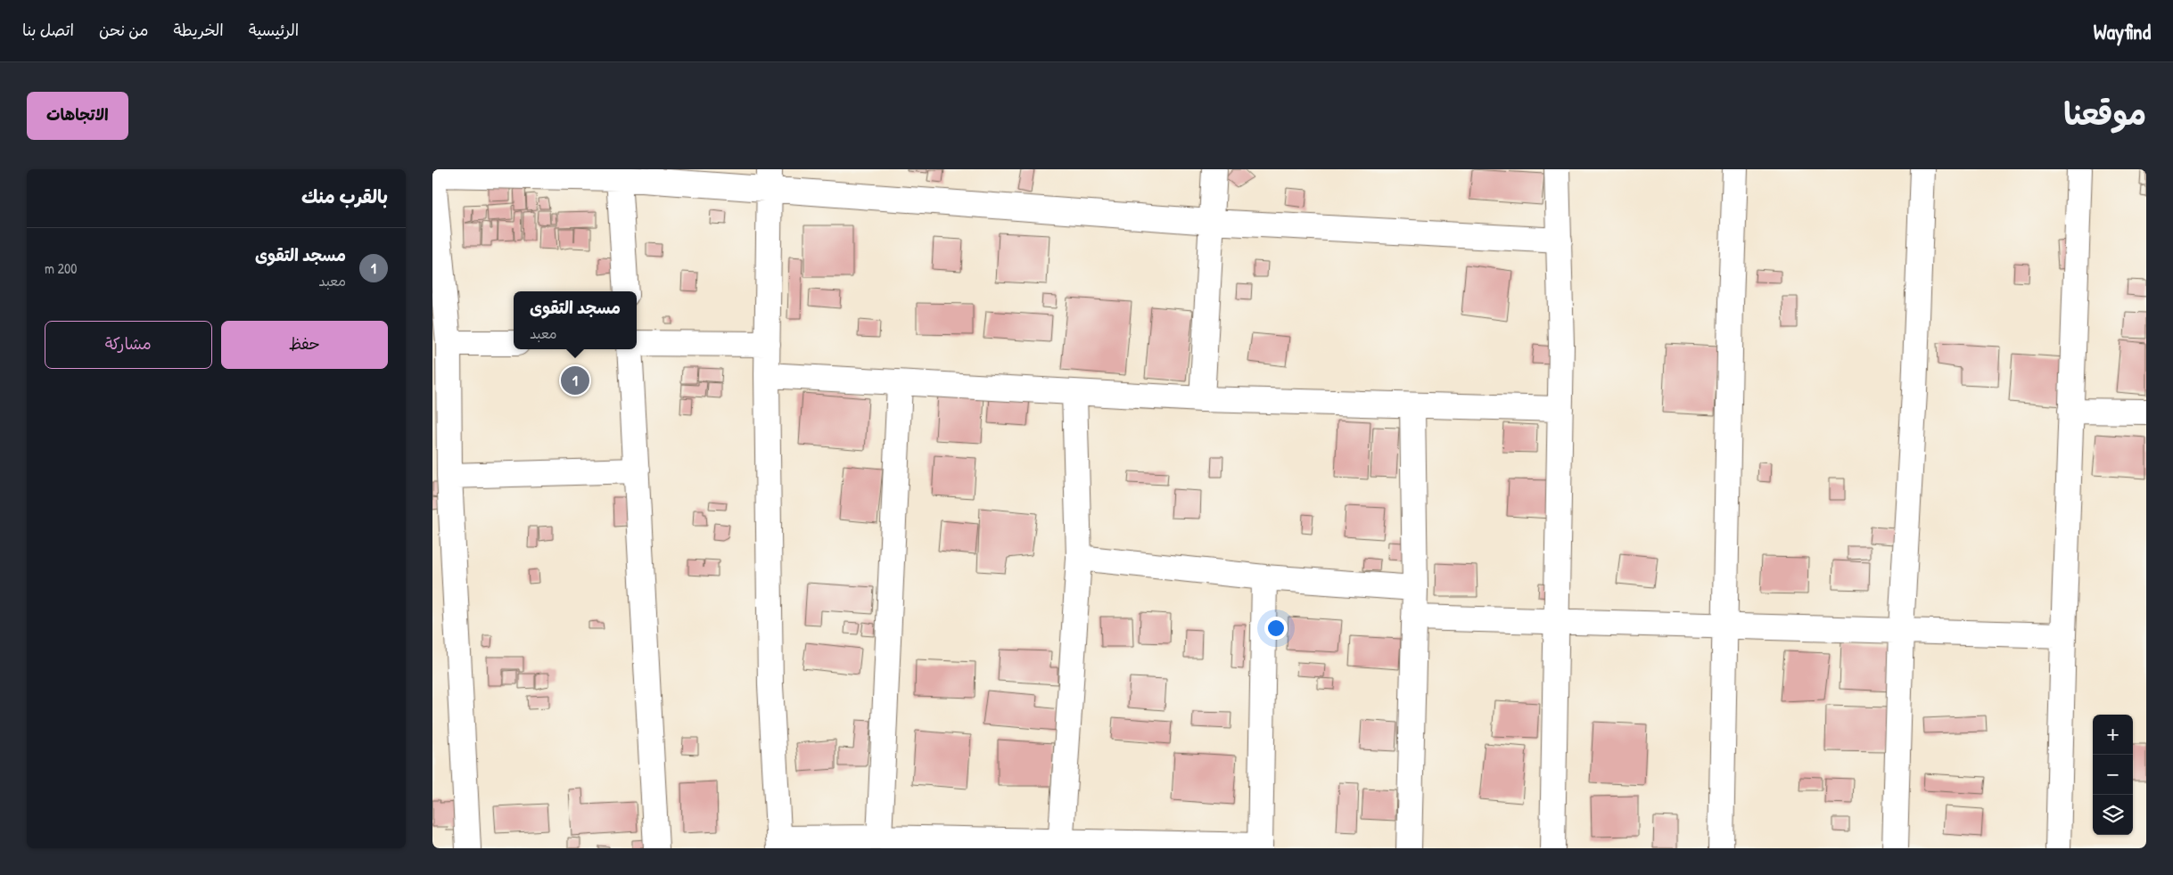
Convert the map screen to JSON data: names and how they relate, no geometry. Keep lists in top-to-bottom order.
{
  "page": {
    "header": "Wayfind",
    "nav": [
      "الرئيسية",
      "الخريطة",
      "من نحن",
      "اتصل بنا"
    ],
    "title": "موقعنا",
    "buttons": [
      "الاتجاهات",
      ["حفظ", "مشاركة"]
    ],
    "heading": "بالقرب منك",
    "list": [
      {
        "mark": "1",
        "name": "مسجد التقوى",
        "note": "معبد",
        "value": "200 m"
      }
    ],
    "popup": ["مسجد التقوى", "معبد"],
    "pins": "1",
    "map_buttons": ["+", "−"]
  }
}
